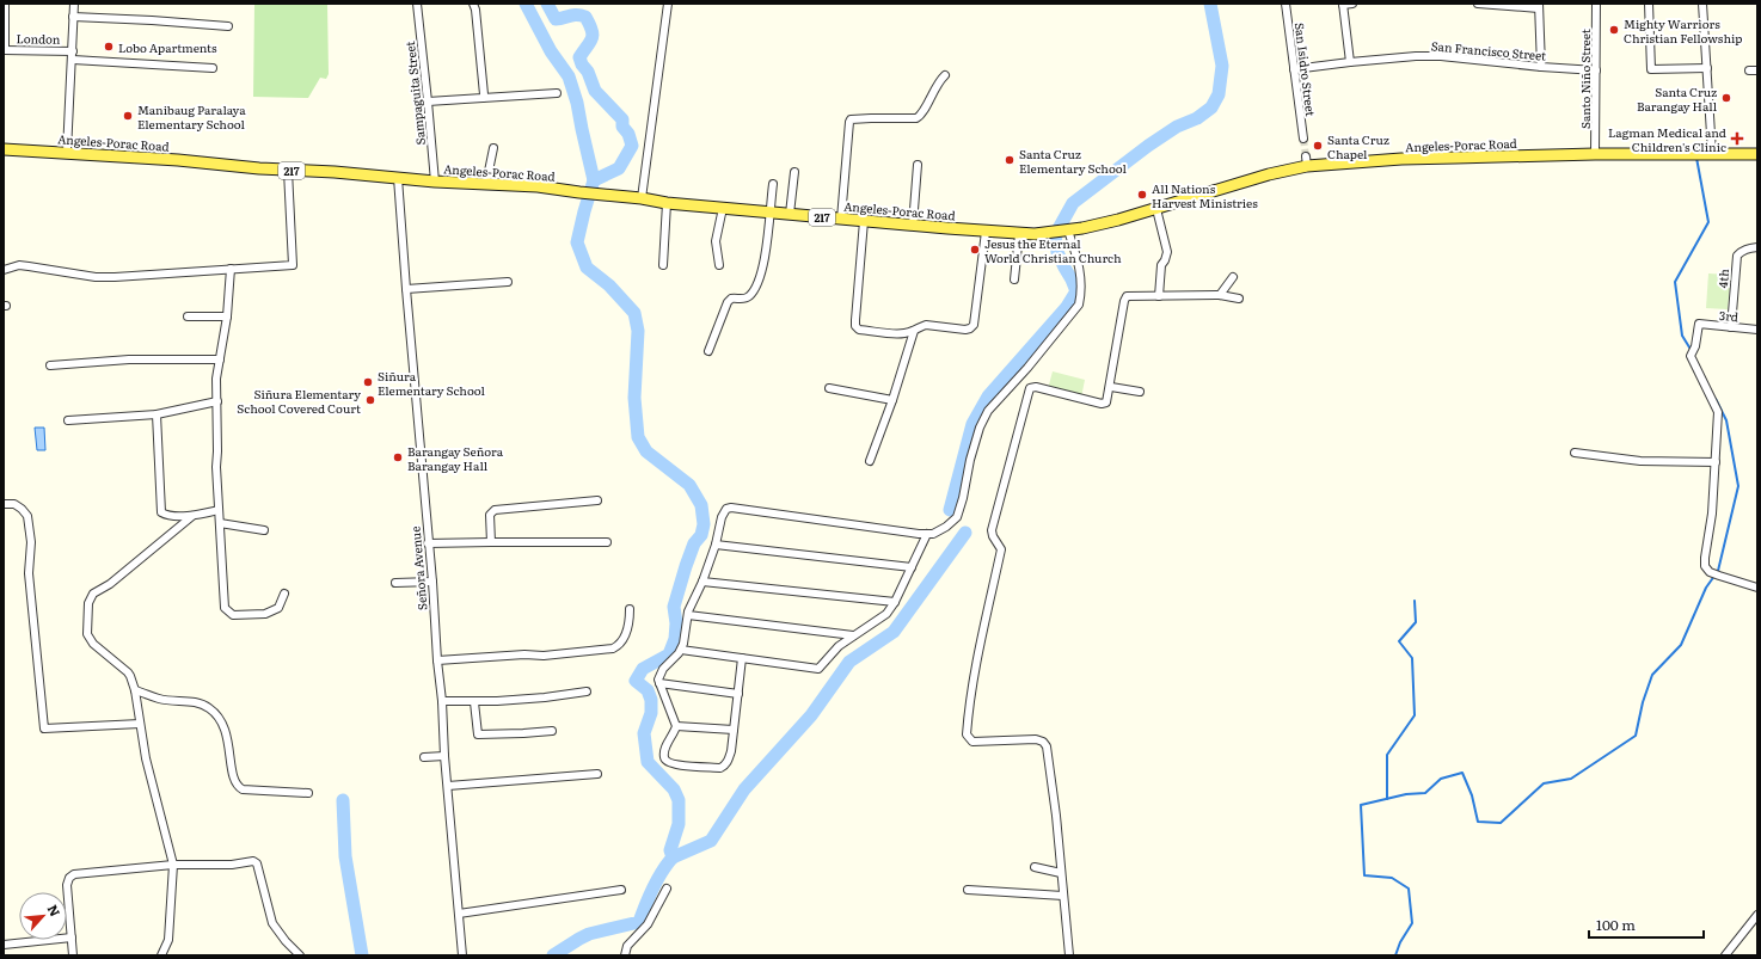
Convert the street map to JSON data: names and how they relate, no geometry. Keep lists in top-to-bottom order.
{
  "streets": {
    "main road": ["Angeles-Porac Road", "217"],
    "street": [
      "London",
      "San Francisco Street",
      "San Isidro Street",
      "Santo Niño Street",
      "Sampaguita Street",
      "4th",
      "3rd",
      "Señora Avenue"
    ]
  },
  "crossings": [
    ["San Francisco Street", "San Isidro Street"],
    ["San Francisco Street", "Santo Niño Street"],
    ["Santo Niño Street", "Angeles-Porac Road"],
    ["Sampaguita Street", "Angeles-Porac Road"],
    ["Angeles-Porac Road", "Señora Avenue"],
    ["4th", "3rd"]
  ],
  "places": {
    "other": [
      "Mighty Warriors Christian Fellowship",
      "Lobo Apartments",
      "Santa Cruz Barangay Hall",
      "Manibaug Paralaya Elementary School",
      "Santa Cruz Chapel",
      "Santa Cruz Elementary School",
      "All Nations Harvest Ministries",
      "Jesus the Eternal World Christian Church",
      "Siñura Elementary School",
      "Siñura Elementary School Covered Court",
      "Barangay Señora Barangay Hall"
    ],
    "health": ["Lagman Medical and Children's Clinic"]
  },
  "scale_bar": "100 m",
  "north": "top right"
}
